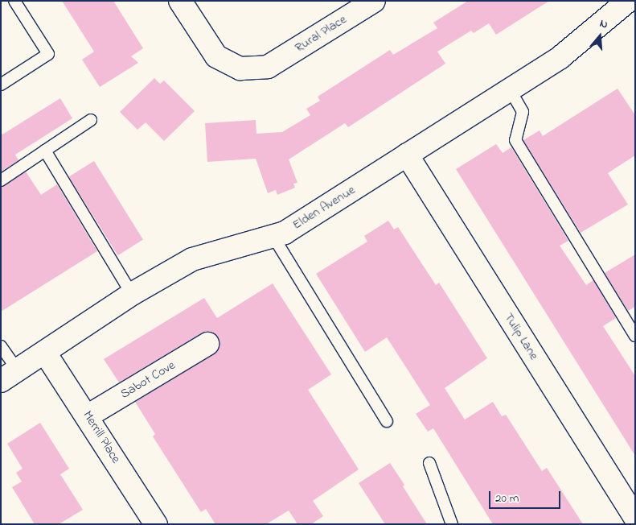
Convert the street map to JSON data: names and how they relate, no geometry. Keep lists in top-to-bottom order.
{
  "streets": {
    "street": [
      "Rural Place",
      "Elden Avenue",
      "Tulip Lane",
      "Sabot Cove",
      "Merrill Place"
    ]
  },
  "crossings": [
    ["Elden Avenue", "Tulip Lane"],
    ["Elden Avenue", "Merrill Place"],
    ["Sabot Cove", "Merrill Place"]
  ],
  "scale_bar": "20 m",
  "north": "top"
}
